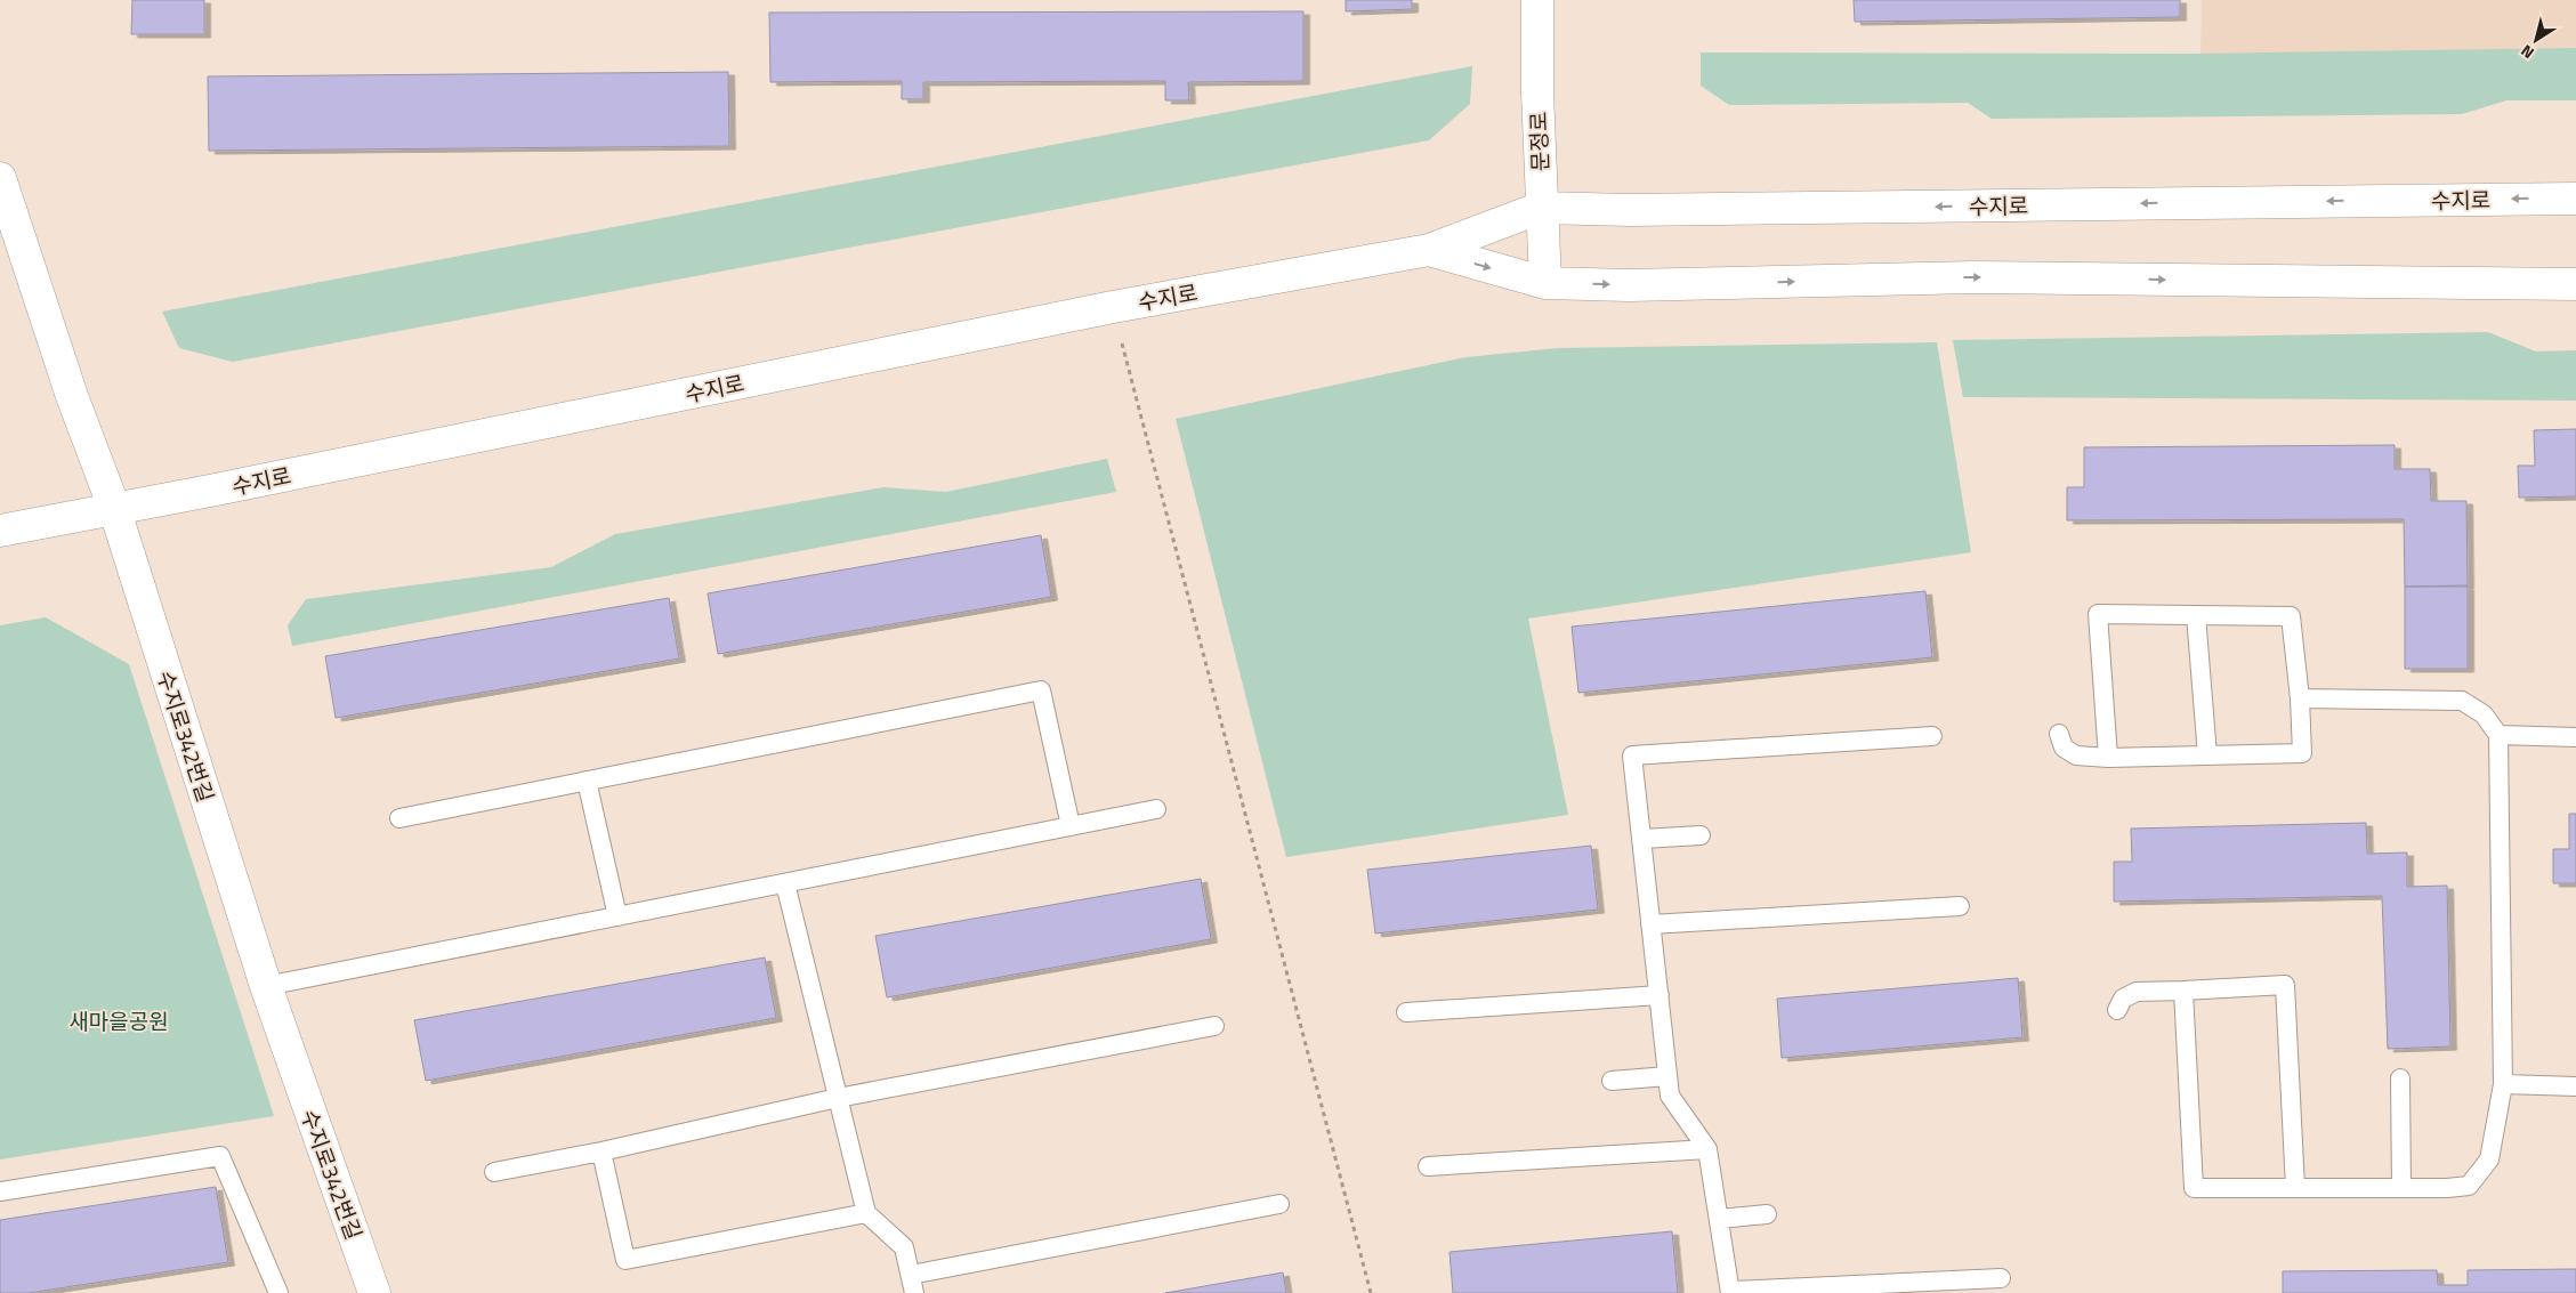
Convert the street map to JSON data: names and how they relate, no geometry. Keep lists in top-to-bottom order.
{
  "streets": {
    "main road": ["문정로", "수지로", "수지로342번길"]
  },
  "crossings": [
    ["문정로", "수지로"],
    ["수지로", "수지로342번길"]
  ],
  "parks": ["새마을공원"],
  "north": "bottom left"
}
